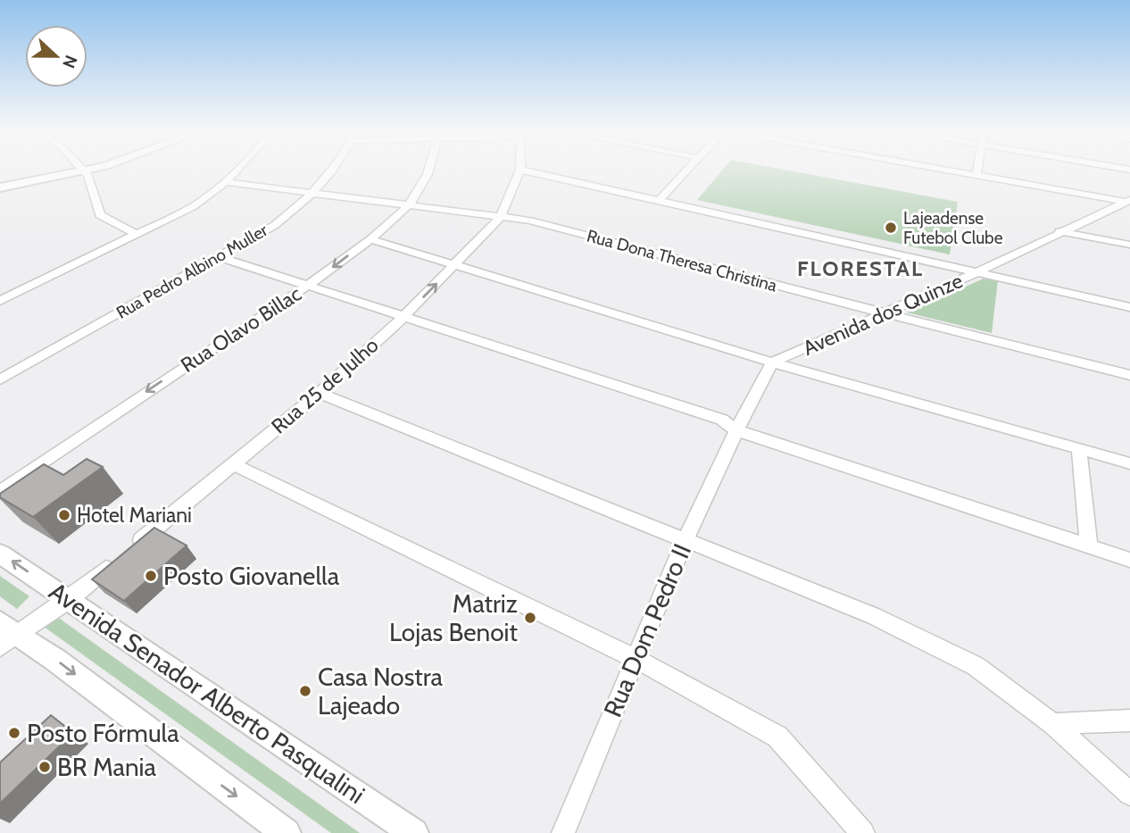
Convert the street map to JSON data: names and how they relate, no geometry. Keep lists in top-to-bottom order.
{
  "streets": {
    "main road": ["Avenida Senador Alberto Pasqualini"],
    "street": [
      "Rua Dona Theresa Christina",
      "Rua Pedro Albino Muller",
      "Avenida dos Quinze",
      "Rua Olavo Billac",
      "Rua 25 de Julho",
      "Rua Dom Pedro II"
    ]
  },
  "crossings": [
    ["Rua Dona Theresa Christina", "Rua Pedro Albino Muller"],
    ["Rua Dona Theresa Christina", "Avenida dos Quinze"],
    ["Rua Dona Theresa Christina", "Rua Olavo Billac"],
    ["Rua Dona Theresa Christina", "Rua 25 de Julho"]
  ],
  "one_way": ["Rua Olavo Billac"],
  "districts": ["FLORESTAL"],
  "places": [
    "Lajeadense Futebol Clube",
    "Hotel Mariani",
    "Posto Giovanella",
    "Matriz Lojas Benoit",
    "Casa Nostra Lajeado",
    "Posto Fórmula",
    "BR Mania"
  ],
  "north": "right"
}
